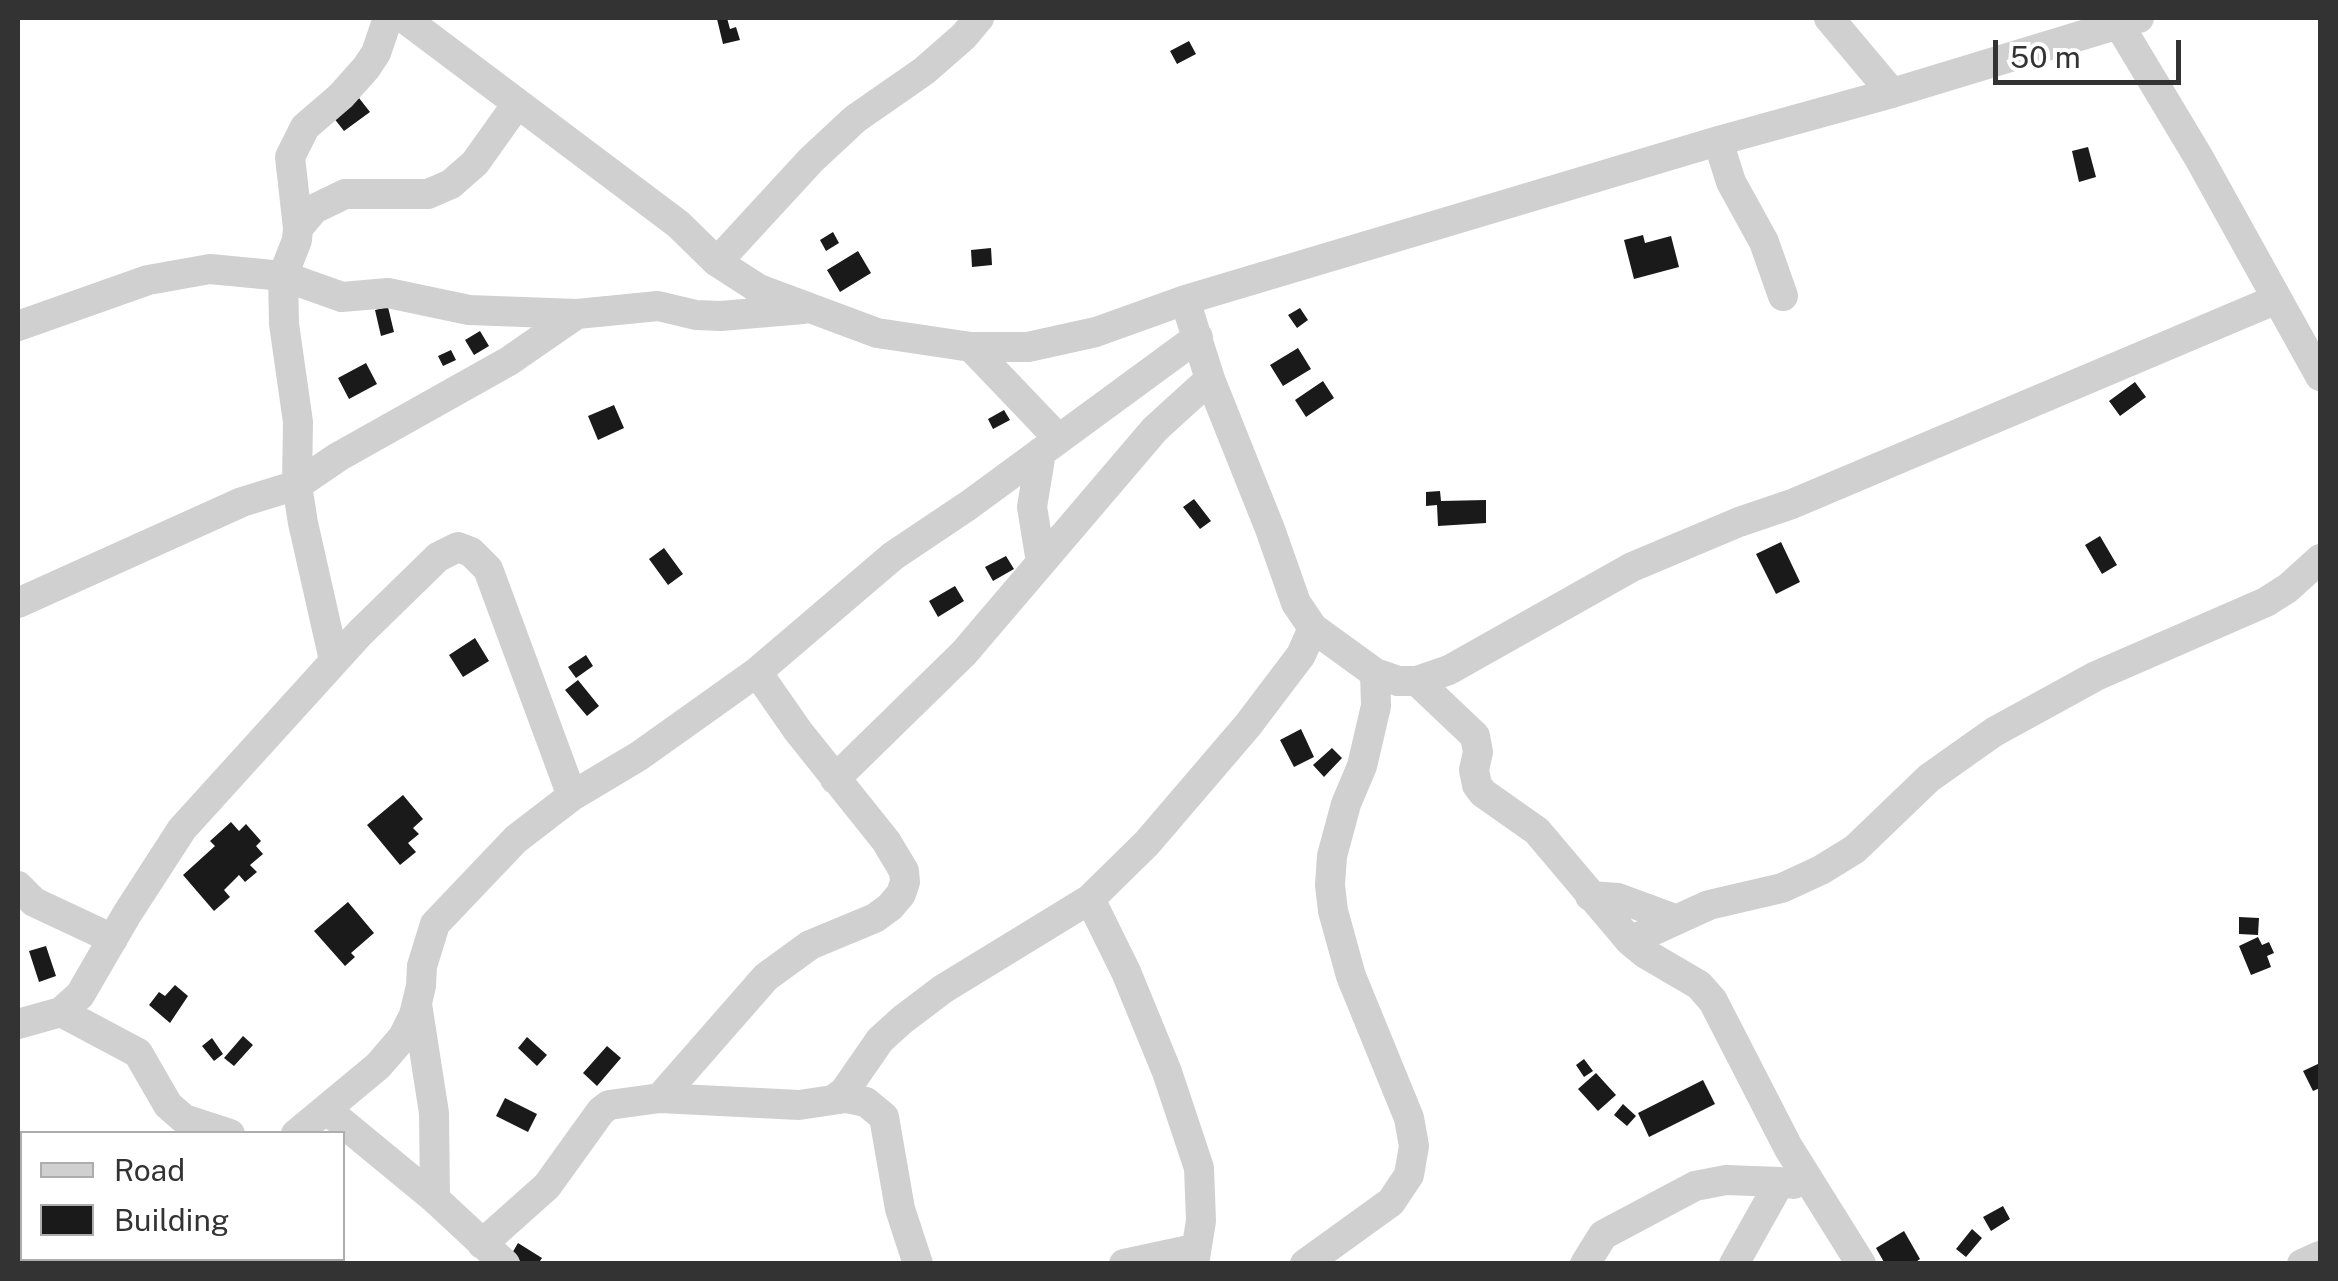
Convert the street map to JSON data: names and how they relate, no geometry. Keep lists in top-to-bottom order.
{
  "legend": ["Road", "Building"],
  "scale_bar": "50 m"
}
